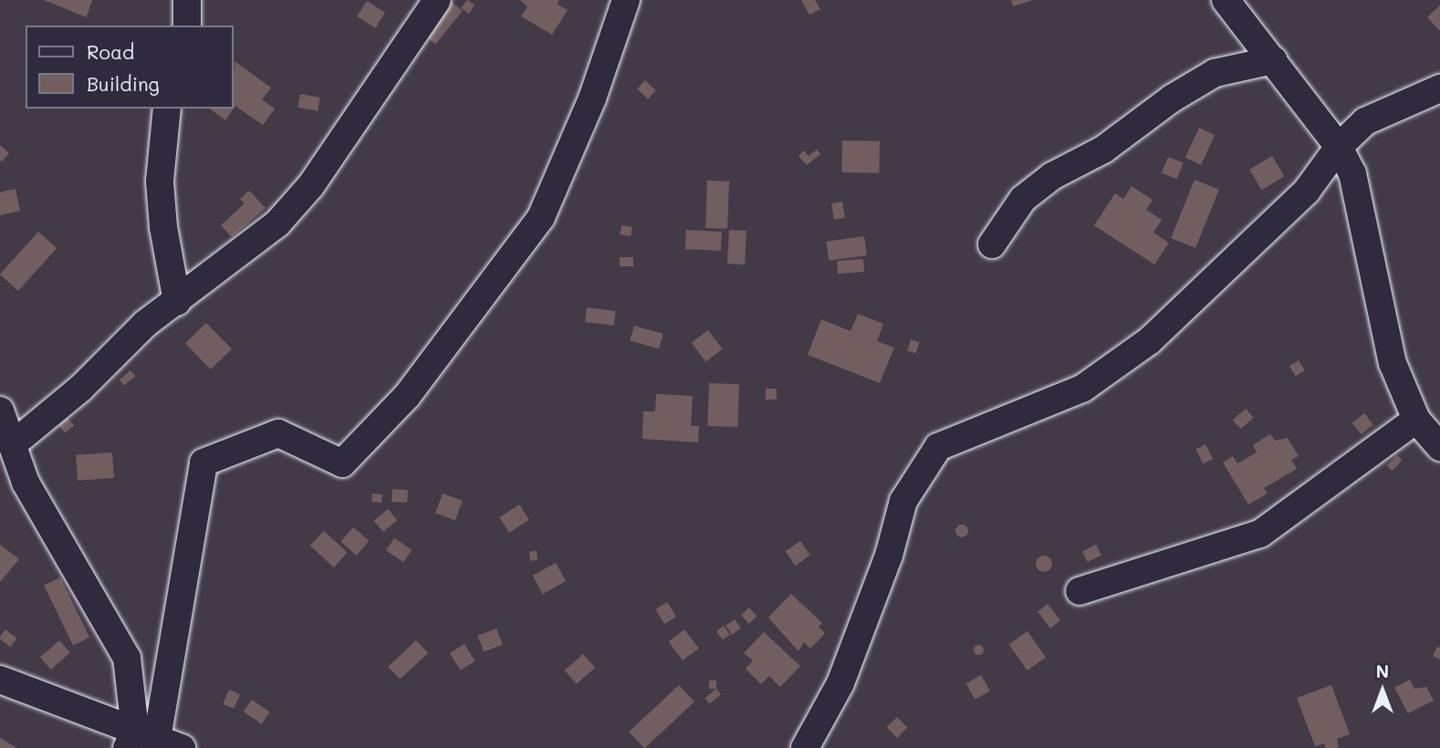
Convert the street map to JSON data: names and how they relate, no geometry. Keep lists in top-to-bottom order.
{
  "legend": ["Road", "Building"],
  "north": "top"
}
